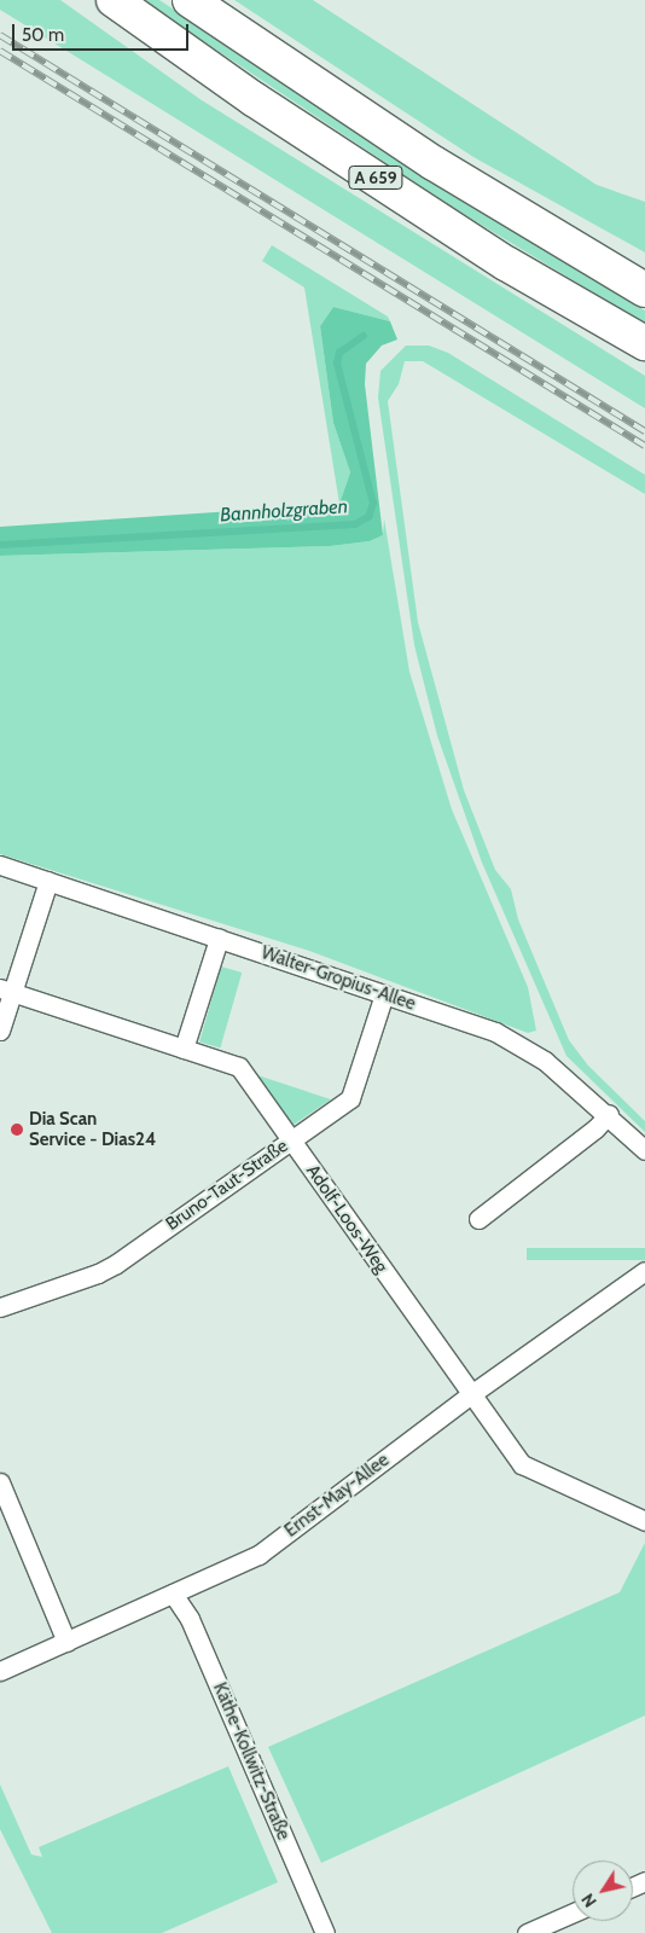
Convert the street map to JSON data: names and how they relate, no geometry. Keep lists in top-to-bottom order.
{
  "streets": {
    "highway": ["A 659"],
    "street": [
      "Walter-Gropius-Allee",
      "Bruno-Taut-Straße",
      "Adolf-Loos-Weg",
      "Ernst-May-Allee",
      "Käthe-Kollwitz-Straße"
    ]
  },
  "crossings": [
    ["Walter-Gropius-Allee", "Bruno-Taut-Straße"],
    ["Bruno-Taut-Straße", "Adolf-Loos-Weg"],
    ["Adolf-Loos-Weg", "Ernst-May-Allee"],
    ["Ernst-May-Allee", "Käthe-Kollwitz-Straße"]
  ],
  "water": ["Bannholzgraben"],
  "places": ["Dia Scan Service - Dias24"],
  "scale_bar": "50 m",
  "north": "bottom left"
}
